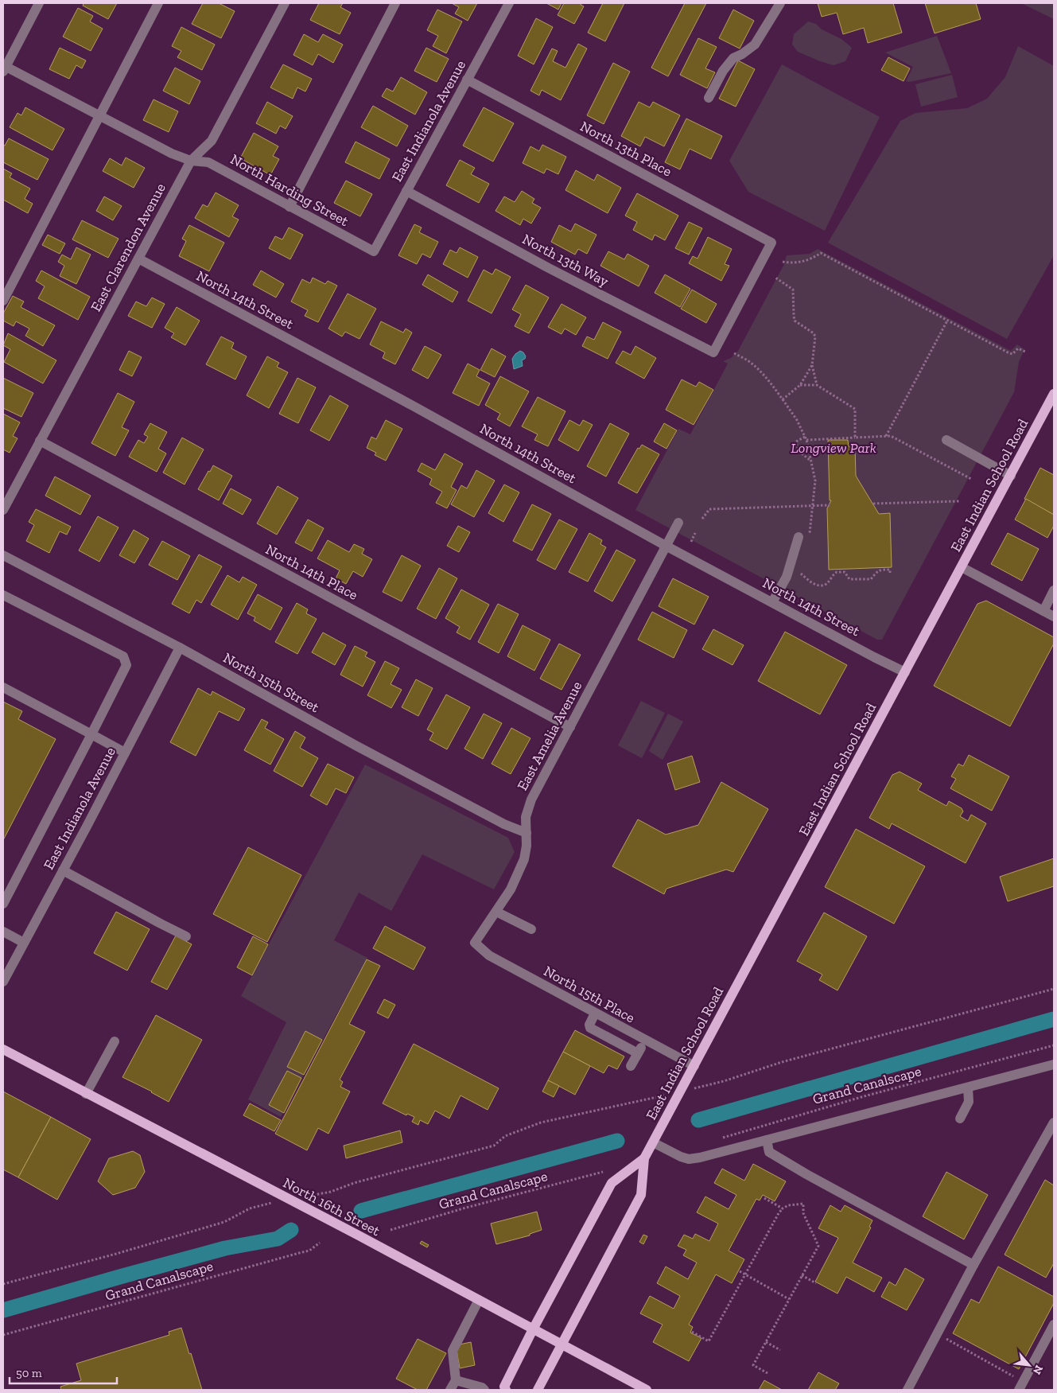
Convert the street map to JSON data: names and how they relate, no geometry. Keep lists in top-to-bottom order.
{
  "streets": {
    "main road": ["East Indian School Road", "North 16th Street"],
    "street": [
      "East Indianola Avenue",
      "North 13th Place",
      "North Harding Street",
      "East Clarendon Avenue",
      "North 13th Way",
      "North 14th Street",
      "North 14th Place",
      "North 15th Street",
      "East Amelia Avenue",
      "North 15th Place"
    ],
    "path": ["Grand Canalscape"]
  },
  "crossings": [
    ["East Indianola Avenue", "North 13th Place"],
    ["East Indianola Avenue", "North Harding Street"],
    ["East Indianola Avenue", "North 13th Way"],
    ["East Indianola Avenue", "North 15th Street"],
    ["North 13th Place", "North 13th Way"],
    ["North Harding Street", "East Clarendon Avenue"],
    ["East Clarendon Avenue", "North 14th Street"],
    ["East Clarendon Avenue", "North 14th Place"],
    ["North 14th Street", "East Indian School Road"],
    ["North 14th Street", "East Amelia Avenue"],
    ["East Indian School Road", "North 15th Place"],
    ["East Indian School Road", "North 16th Street"],
    ["North 14th Place", "East Amelia Avenue"],
    ["North 15th Street", "East Amelia Avenue"],
    ["East Amelia Avenue", "North 15th Place"]
  ],
  "parks": ["Longview Park"],
  "scale_bar": "50 m",
  "north": "bottom right"
}
